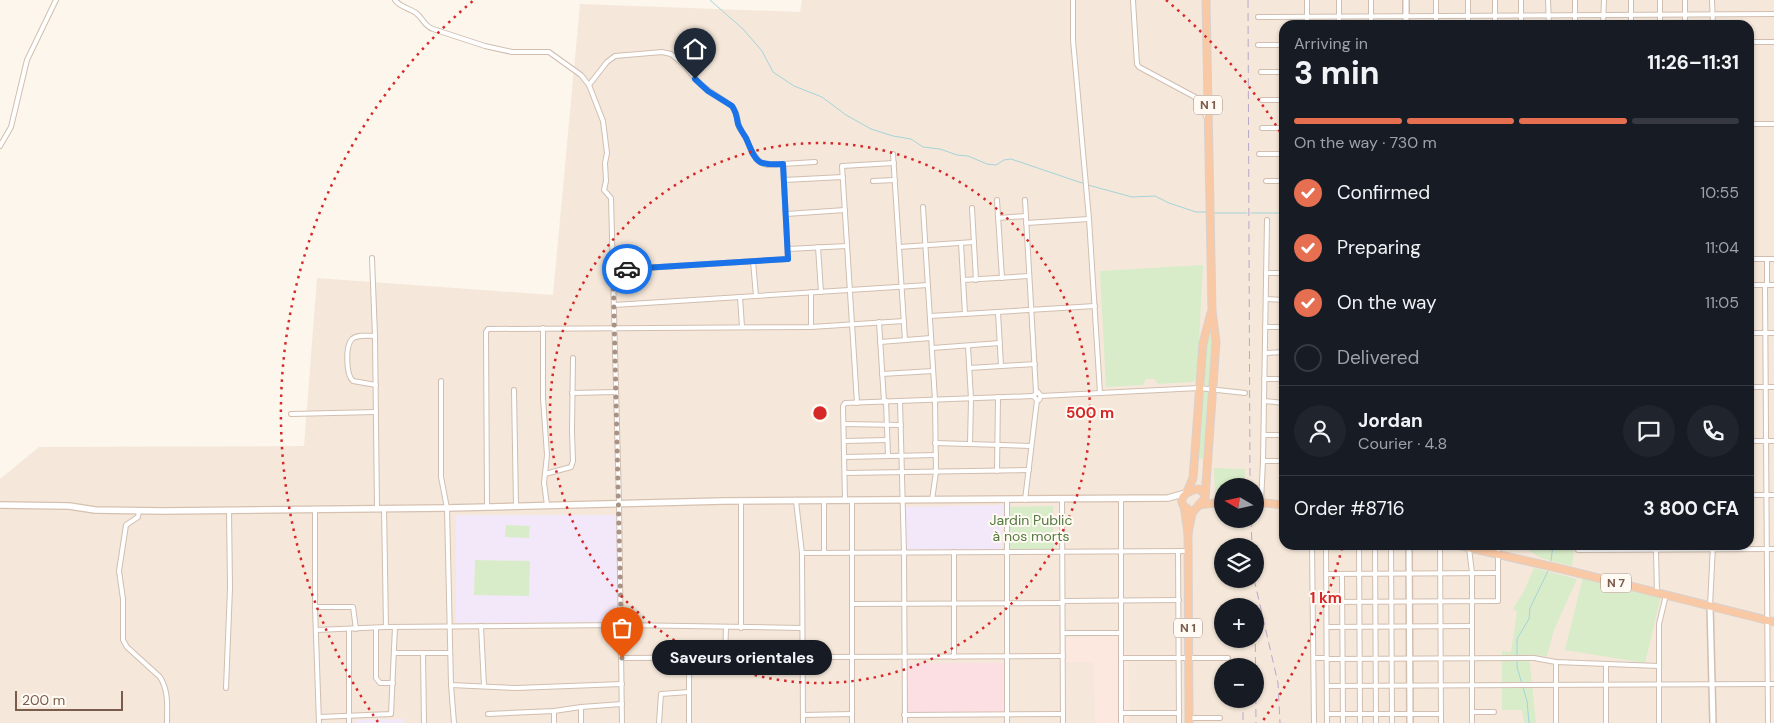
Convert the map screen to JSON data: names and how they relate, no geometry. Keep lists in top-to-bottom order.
{
  "streets": {
    "highway": ["N 1", "N 7"]
  },
  "parks": ["Jardin Public à nos morts"],
  "places": ["Saveurs orientales"],
  "scale_bar": "200 m",
  "north": "left",
  "page": {
    "heading": ["3 min", "Arriving in", "11:26–11:31"],
    "panel": [
      "Jordan",
      "Courier · 4.8",
      "Order #8716",
      "3 800 CFA"
    ],
    "bar": "On the way · 730 m",
    "list": [
      ["Confirmed", "10:55"],
      ["Preparing", "11:04"],
      ["On the way", "11:05"],
      "Delivered"
    ],
    "map_buttons": ["+", "−"],
    "bubble": "Saveurs orientales",
    "scale": "200 m"
  },
  "rings": ["500 m", "1 km"]
}
